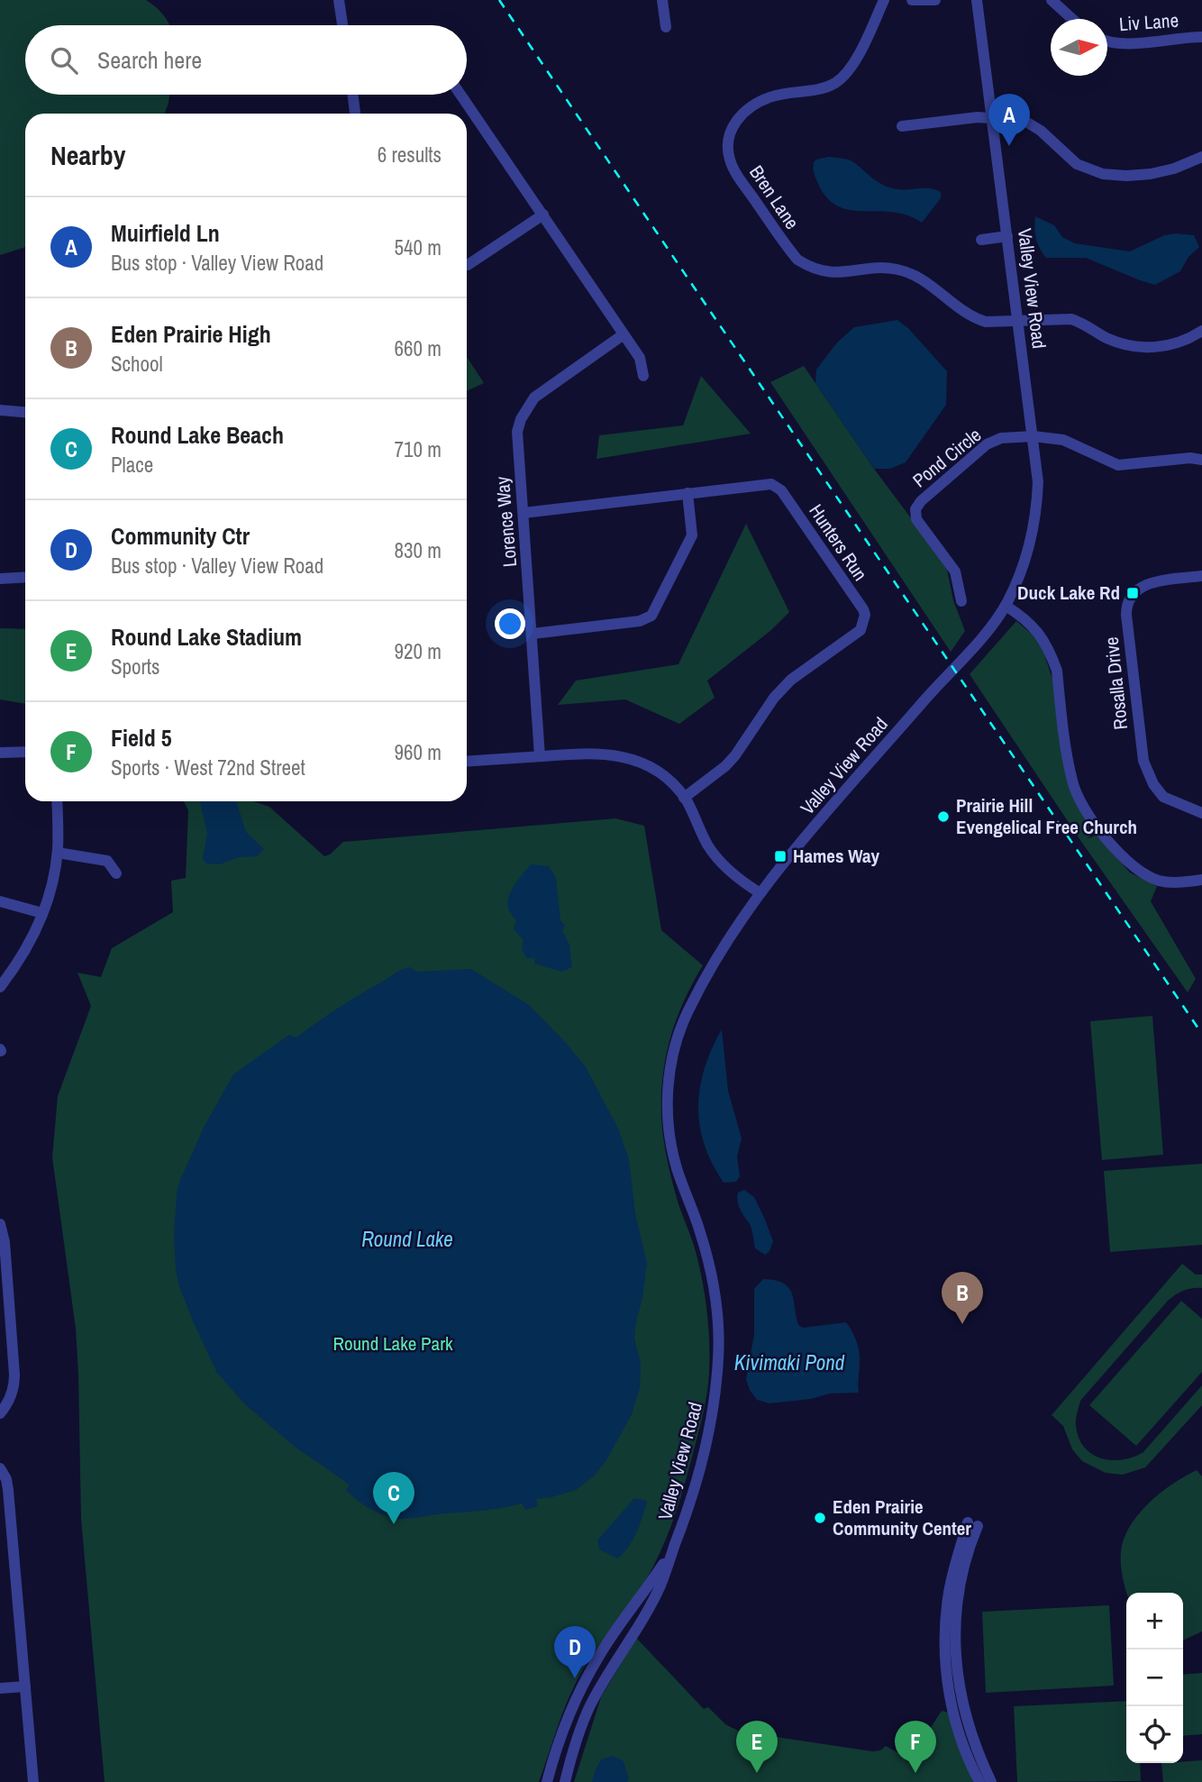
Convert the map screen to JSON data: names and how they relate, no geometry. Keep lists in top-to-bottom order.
{
  "streets": {
    "street": [
      "Liv Lane",
      "Bren Lane",
      "Valley View Road",
      "Pond Circle",
      "Lorence Way",
      "Hunters Run",
      "Rosalla Drive"
    ]
  },
  "crossings": [
    ["Bren Lane", "Valley View Road"],
    ["Valley View Road", "Pond Circle"],
    ["Lorence Way", "Hunters Run"]
  ],
  "water": ["Round Lake", "Kivimaki Pond"],
  "parks": ["Round Lake Park"],
  "places": {
    "transit": ["Duck Lake Rd", "Hames Way"],
    "other": ["Prairie Hill Evengelical Free Church", "Eden Prairie Community Center"]
  },
  "north": "right",
  "page": {
    "search": "Search here",
    "pins": [
      "A",
      "B",
      "C",
      "D",
      "E",
      "F"
    ],
    "heading": ["Nearby", "6 results"],
    "list": [
      {
        "mark": "A",
        "name": "Muirfield Ln",
        "note": "Bus stop · Valley View Road",
        "value": "540 m"
      },
      {
        "mark": "B",
        "name": "Eden Prairie High",
        "note": "School",
        "value": "660 m"
      },
      {
        "mark": "C",
        "name": "Round Lake Beach",
        "note": "Place",
        "value": "710 m"
      },
      {
        "mark": "D",
        "name": "Community Ctr",
        "note": "Bus stop · Valley View Road",
        "value": "830 m"
      },
      {
        "mark": "E",
        "name": "Round Lake Stadium",
        "note": "Sports",
        "value": "920 m"
      },
      {
        "mark": "F",
        "name": "Field 5",
        "note": "Sports · West 72nd Street",
        "value": "960 m"
      }
    ],
    "map_buttons": ["+", "−"]
  }
}
